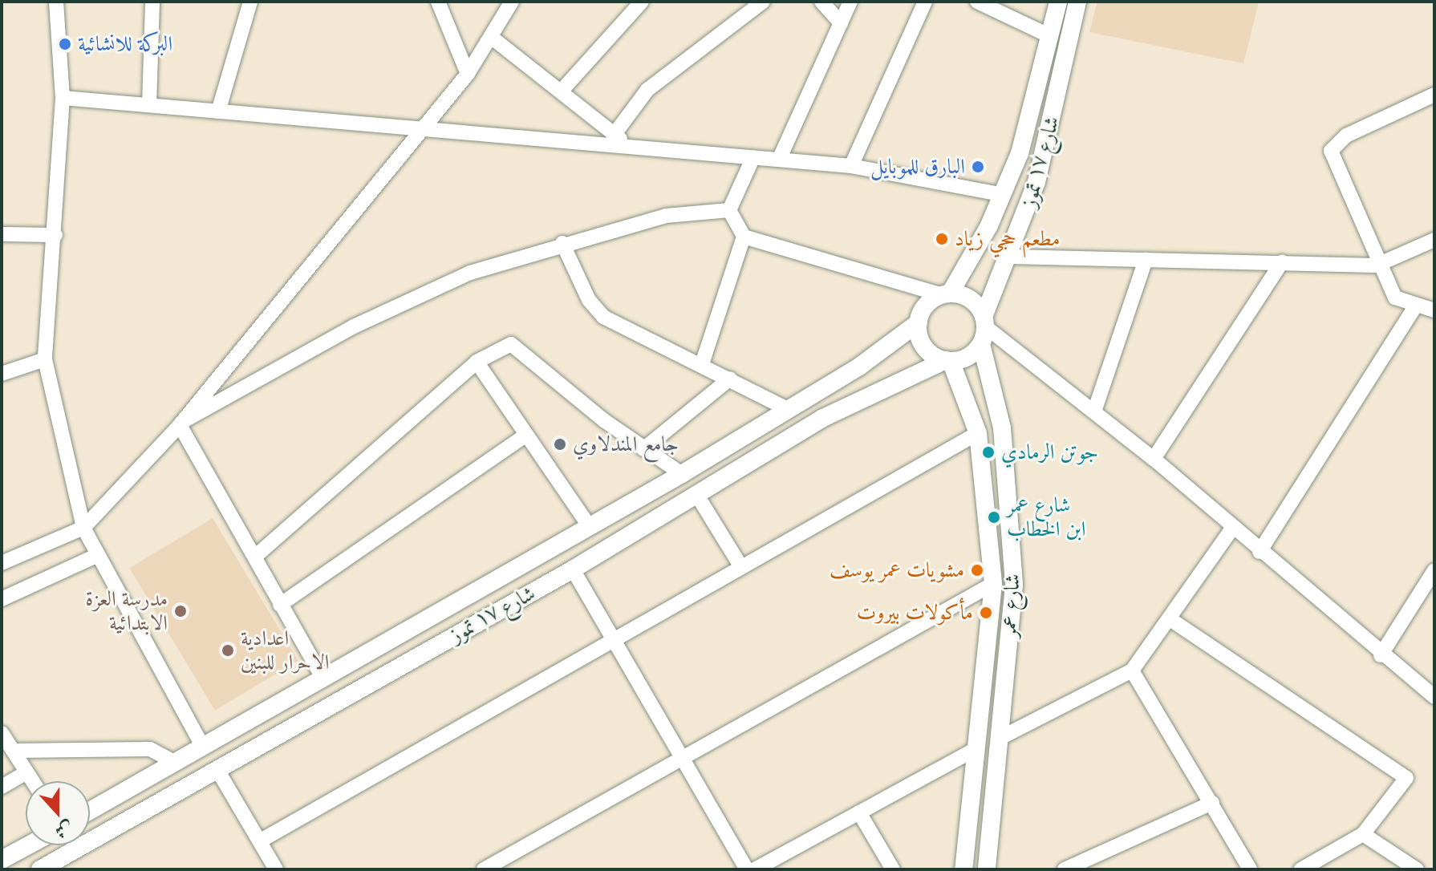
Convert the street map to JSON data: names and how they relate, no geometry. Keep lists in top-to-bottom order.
{
  "streets": {
    "main road": ["شارع ١٧ تموز", "شارع عمر"]
  },
  "crossings": [
    ["شارع ١٧ تموز", "شارع عمر"]
  ],
  "places": [
    "البركة للانشائية",
    "البارق للموبايل",
    "مطعم حجي زياد",
    "جامع المندلاوي",
    "جوتن الرمادي",
    "شارع عمر ابن الخطاب",
    "مشويات عمر يوسف",
    "مدرسة العزة الابتدائية",
    "مأكولات بيروت",
    "اعدادية الاحرار للبنين"
  ],
  "north": "bottom"
}
